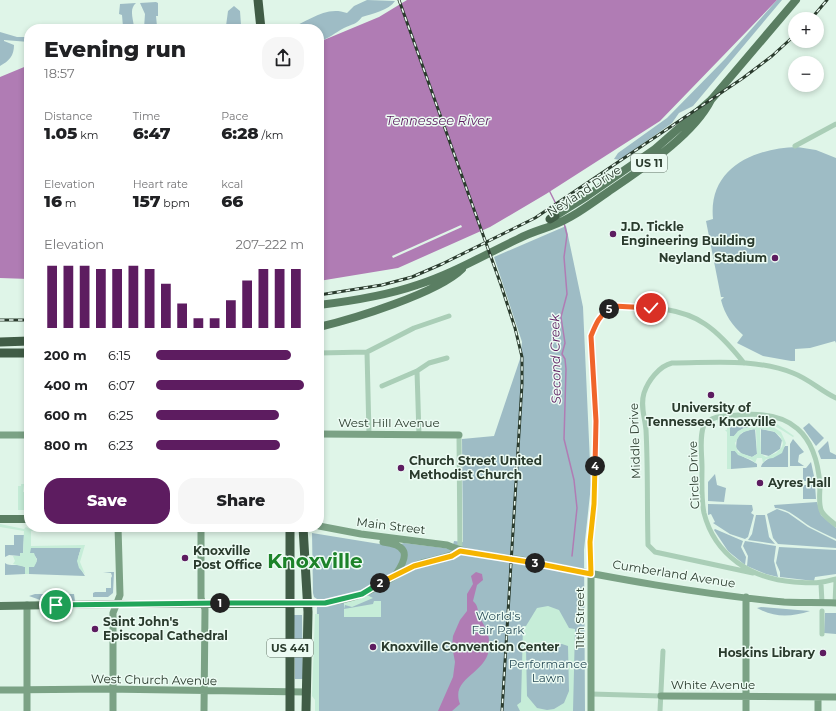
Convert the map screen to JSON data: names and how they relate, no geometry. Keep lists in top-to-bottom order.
{
  "streets": {
    "highway": ["US 441"],
    "main road": ["US 11", "Neyland Drive", "Cumberland Avenue"],
    "street": [
      "West Hill Avenue",
      "Middle Drive",
      "Circle Drive",
      "Main Street",
      "11th Street",
      "West Church Avenue",
      "White Avenue"
    ]
  },
  "crossings": [
    ["Middle Drive", "Circle Drive"],
    ["Circle Drive", "Cumberland Avenue"],
    ["Main Street", "Cumberland Avenue"],
    ["Cumberland Avenue", "11th Street"],
    ["Cumberland Avenue", "US 441"],
    ["11th Street", "White Avenue"],
    ["US 441", "West Church Avenue"]
  ],
  "districts": ["Knoxville"],
  "water": ["Tennessee River", "Second Creek"],
  "parks": ["World's Fair Park", "Performance Lawn"],
  "places": [
    "J.D. Tickle Engineering Building",
    "Neyland Stadium",
    "University of Tennessee, Knoxville",
    "Church Street United Methodist Church",
    "Ayres Hall",
    "Knoxville Post Office",
    "Saint John's Episcopal Cathedral",
    "Knoxville Convention Center",
    "Hoskins Library"
  ],
  "page": {
    "map_buttons": ["+", "−"],
    "heading": ["Evening run", "18:57"],
    "stats": [
      ["Distance", "1.05 km"],
      ["Time", "6:47"],
      ["Pace", "6:28 /km"],
      ["Elevation", "16 m"],
      ["Heart rate", "157 bpm"],
      ["kcal", "66"]
    ],
    "chart": ["Elevation", "207–222 m"],
    "pins": [
      "5",
      "4",
      "3",
      "2",
      "1"
    ],
    "list": [
      {
        "name": "200 m",
        "note": "6:15"
      },
      {
        "name": "400 m",
        "note": "6:07"
      },
      {
        "name": "600 m",
        "note": "6:25"
      },
      {
        "name": "800 m",
        "note": "6:23"
      }
    ],
    "buttons": ["Save", "Share"]
  }
}
